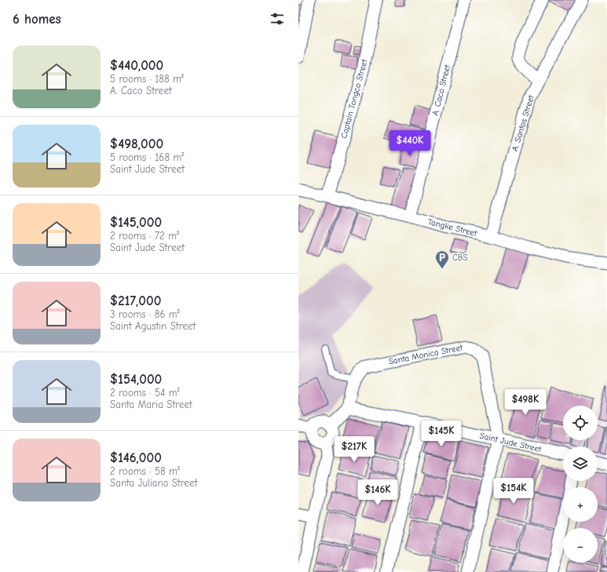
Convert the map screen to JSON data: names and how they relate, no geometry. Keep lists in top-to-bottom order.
{
  "streets": {
    "street": [
      "A. Caco Street",
      "Captain Tongco Street",
      "A. Santos Street",
      "Tangke Street",
      "Santa Monica Street",
      "Saint Jude Street"
    ]
  },
  "crossings": [
    ["A. Caco Street", "Tangke Street"],
    ["Captain Tongco Street", "Tangke Street"],
    ["A. Santos Street", "Tangke Street"],
    ["Santa Monica Street", "Saint Jude Street"]
  ],
  "places": {
    "parking": ["CBS"]
  },
  "page": {
    "heading": "6 homes",
    "list": [
      {
        "name": "$440,000",
        "note": "5 rooms · 188 m² · A. Caco Street"
      },
      {
        "name": "$498,000",
        "note": "5 rooms · 168 m² · Saint Jude Street"
      },
      {
        "name": "$145,000",
        "note": "2 rooms · 72 m² · Saint Jude Street"
      },
      {
        "name": "$217,000",
        "note": "3 rooms · 86 m² · Saint Agustin Street"
      },
      {
        "name": "$154,000",
        "note": "2 rooms · 54 m² · Santa Maria Street"
      },
      {
        "name": "$146,000",
        "note": "2 rooms · 58 m² · Santa Juliana Street"
      }
    ],
    "price": [
      "$440K",
      "$498K",
      "$145K",
      "$217K",
      "$154K",
      "$146K"
    ],
    "map_buttons": ["+", "−"]
  }
}
